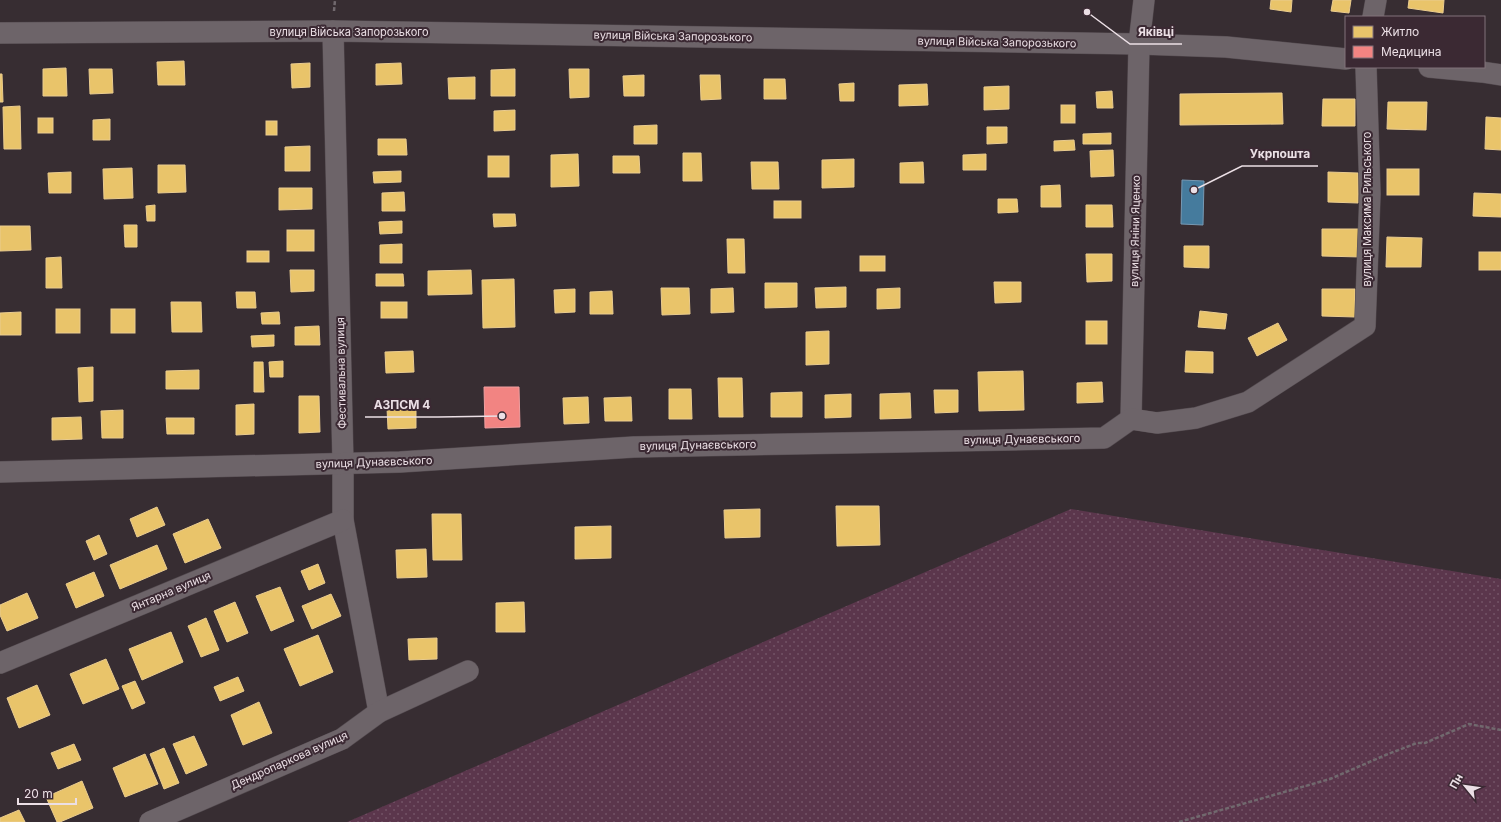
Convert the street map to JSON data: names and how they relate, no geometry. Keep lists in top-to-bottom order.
{
  "streets": {
    "street": [
      "вулиця Війська Запорозького",
      "вулиця Максима Рильського",
      "вулиця Яніни Яценко",
      "Фестивальна вулиця",
      "вулиця Дунаєвського",
      "Янтарна вулиця",
      "Дендропаркова вулиця"
    ]
  },
  "crossings": [
    ["вулиця Війська Запорозького", "вулиця Яніни Яценко"],
    ["вулиця Війська Запорозького", "Фестивальна вулиця"],
    ["вулиця Максима Рильського", "вулиця Яніни Яценко"],
    ["вулиця Максима Рильського", "вулиця Дунаєвського"],
    ["вулиця Яніни Яценко", "вулиця Дунаєвського"],
    ["Фестивальна вулиця", "вулиця Дунаєвського"],
    ["Фестивальна вулиця", "Янтарна вулиця"],
    ["Фестивальна вулиця", "Дендропаркова вулиця"]
  ],
  "places": ["Яківці", "Укрпошта", "АЗПСМ 4"],
  "legend": ["Житло", "Медицина"],
  "scale_bar": "20 m",
  "north": "top left"
}
